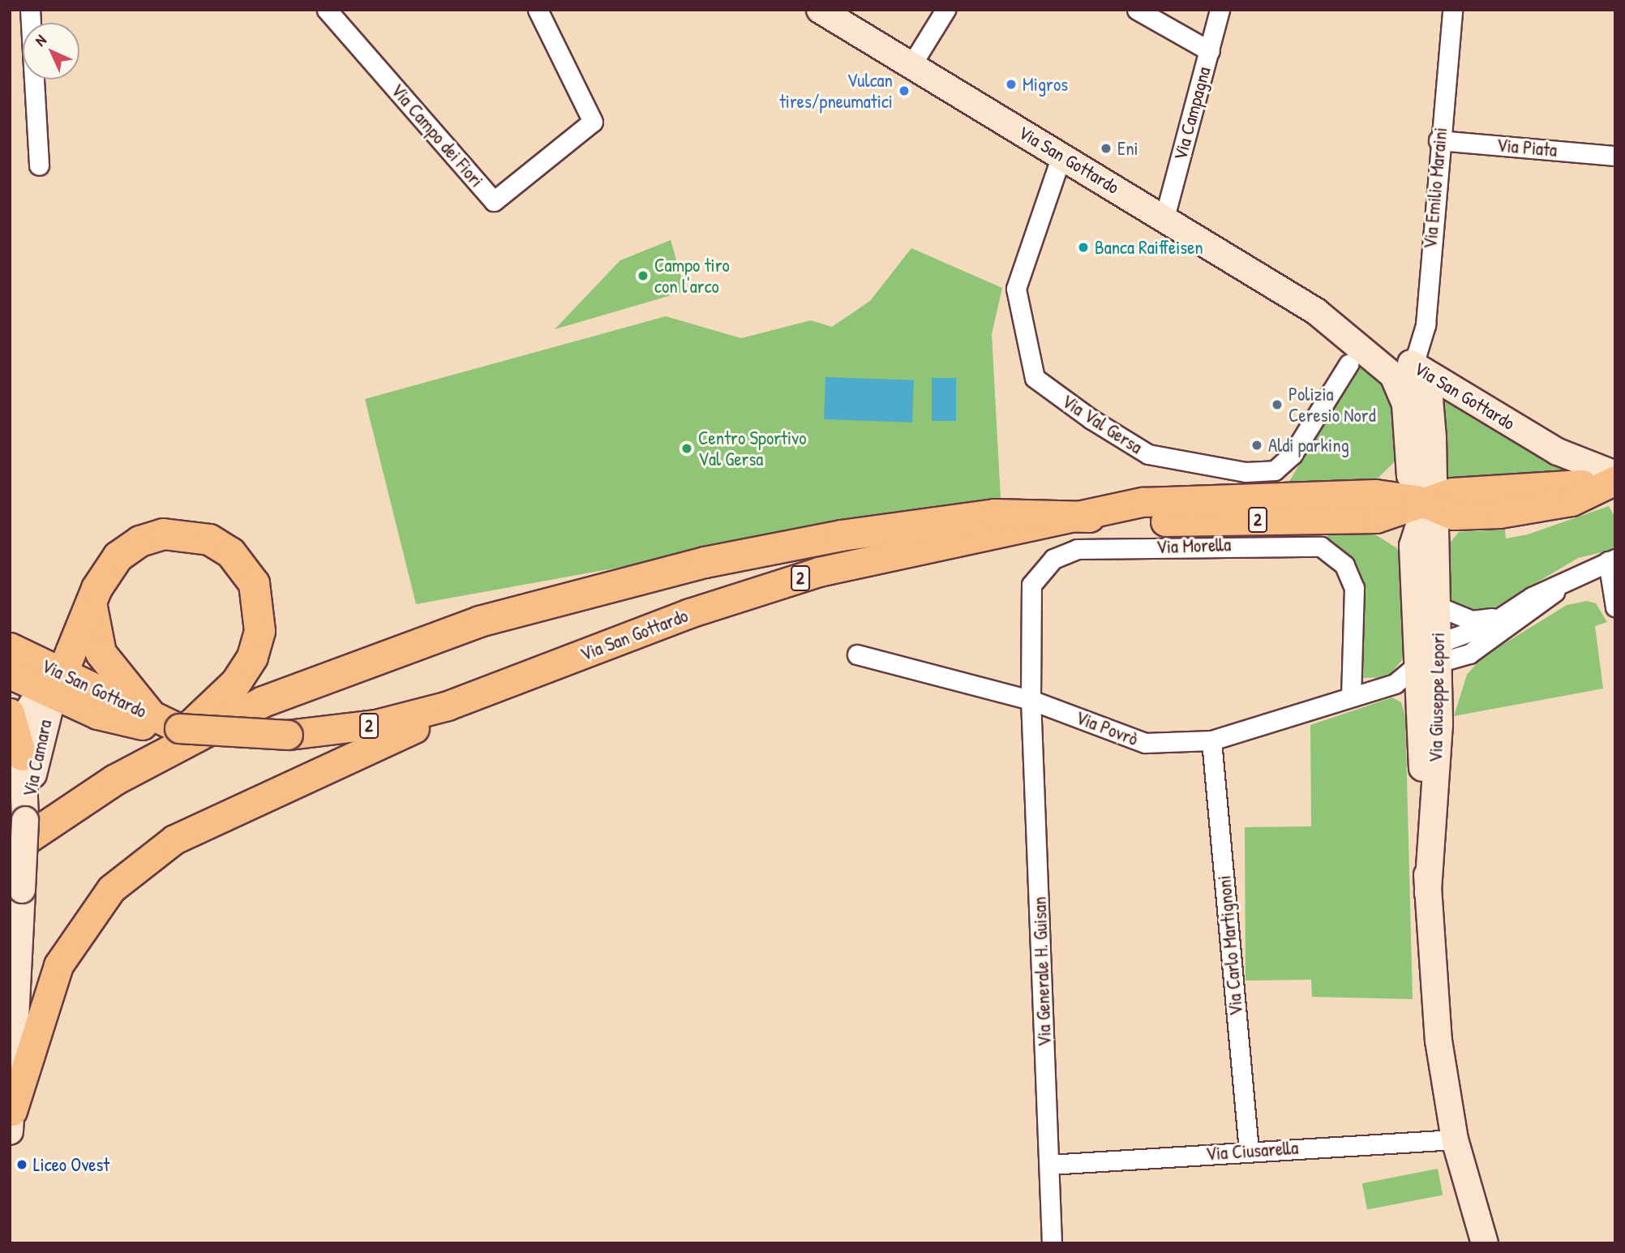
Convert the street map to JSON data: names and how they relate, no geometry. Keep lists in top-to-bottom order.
{
  "streets": {
    "main road": [
      "Via San Gottardo",
      "2",
      "Via Giuseppe Lepori",
      "Via Camara"
    ],
    "street": [
      "Via Campagna",
      "Via Campo dei Fiori",
      "Via Piata",
      "Via Emilio Maraini",
      "Via Val Gersa",
      "Via Morella",
      "Via Povrò",
      "Via Carlo Martignoni",
      "Via Generale H. Guisan",
      "Via Ciusarella"
    ]
  },
  "crossings": [
    ["Via Campagna", "Via San Gottardo"],
    ["Via Piata", "Via Emilio Maraini"],
    ["Via San Gottardo", "Via Emilio Maraini"],
    ["Via San Gottardo", "Via Val Gersa"],
    ["Via San Gottardo", "Via Giuseppe Lepori"],
    ["Via San Gottardo", "Via Camara"],
    ["Via Emilio Maraini", "Via Giuseppe Lepori"],
    ["Via Morella", "Via Povrò"],
    ["Via Morella", "Via Generale H. Guisan"],
    ["Via Giuseppe Lepori", "Via Povrò"],
    ["Via Giuseppe Lepori", "Via Ciusarella"],
    ["Via Povrò", "Via Carlo Martignoni"],
    ["Via Povrò", "Via Generale H. Guisan"],
    ["Via Carlo Martignoni", "Via Ciusarella"],
    ["Via Generale H. Guisan", "Via Ciusarella"]
  ],
  "places": [
    "Migros",
    "Vulcan tires/pneumatici",
    "Eni",
    "Banca Raiffeisen",
    "Campo tiro con l'arco",
    "Polizia Ceresio Nord",
    "Aldi parking",
    "Centro Sportivo Val Gersa",
    "Liceo Ovest"
  ],
  "north": "top left"
}
